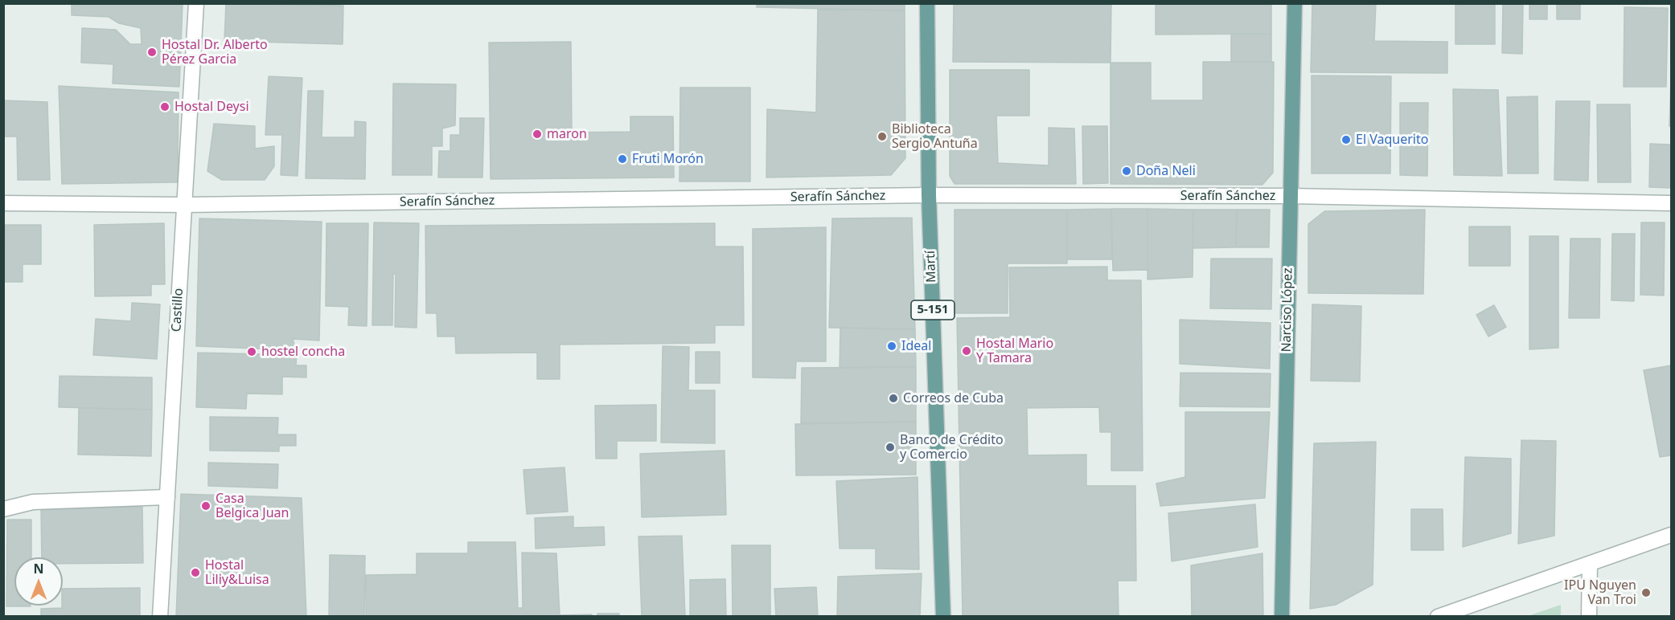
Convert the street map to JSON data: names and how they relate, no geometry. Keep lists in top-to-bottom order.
{
  "streets": {
    "main road": ["Martí", "5-151", "Narciso López"],
    "street": ["Serafín Sánchez", "Castillo"]
  },
  "crossings": [
    ["Serafín Sánchez", "Martí"],
    ["Serafín Sánchez", "Castillo"],
    ["Serafín Sánchez", "Narciso López"]
  ],
  "places": [
    "Hostal Dr. Alberto Pérez Garcia",
    "Hostal Deysi",
    "maron",
    "Biblioteca Sergio Antuña",
    "El Vaquerito",
    "Fruti Morón",
    "Doña Neli",
    "Ideal",
    "Hostal Mario Y Tamara",
    "hostel concha",
    "Correos de Cuba",
    "Banco de Crédito y Comercio",
    "Casa Belgica Juan",
    "Hostal Liliy&Luisa",
    "IPU Nguyen Van Troi"
  ],
  "north": "top"
}
